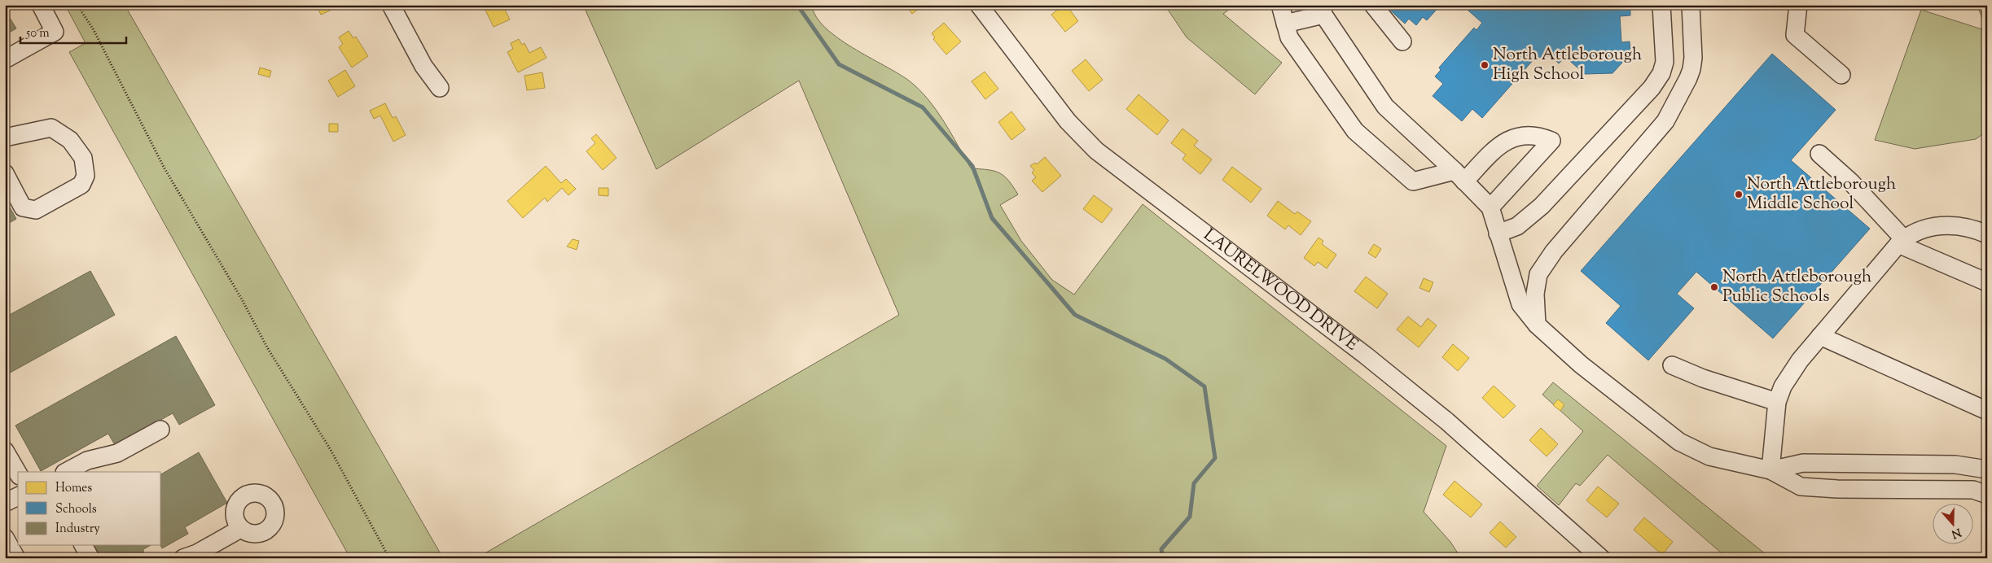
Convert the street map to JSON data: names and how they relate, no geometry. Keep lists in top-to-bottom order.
{
  "streets": {
    "street": ["LAURELWOOD DRIVE"]
  },
  "places": ["North Attleborough High School", "North Attleborough Middle School", "North Attleborough Public Schools"],
  "legend": ["Homes", "Schools", "Industry"],
  "scale_bar": "50 m",
  "north": "bottom"
}
